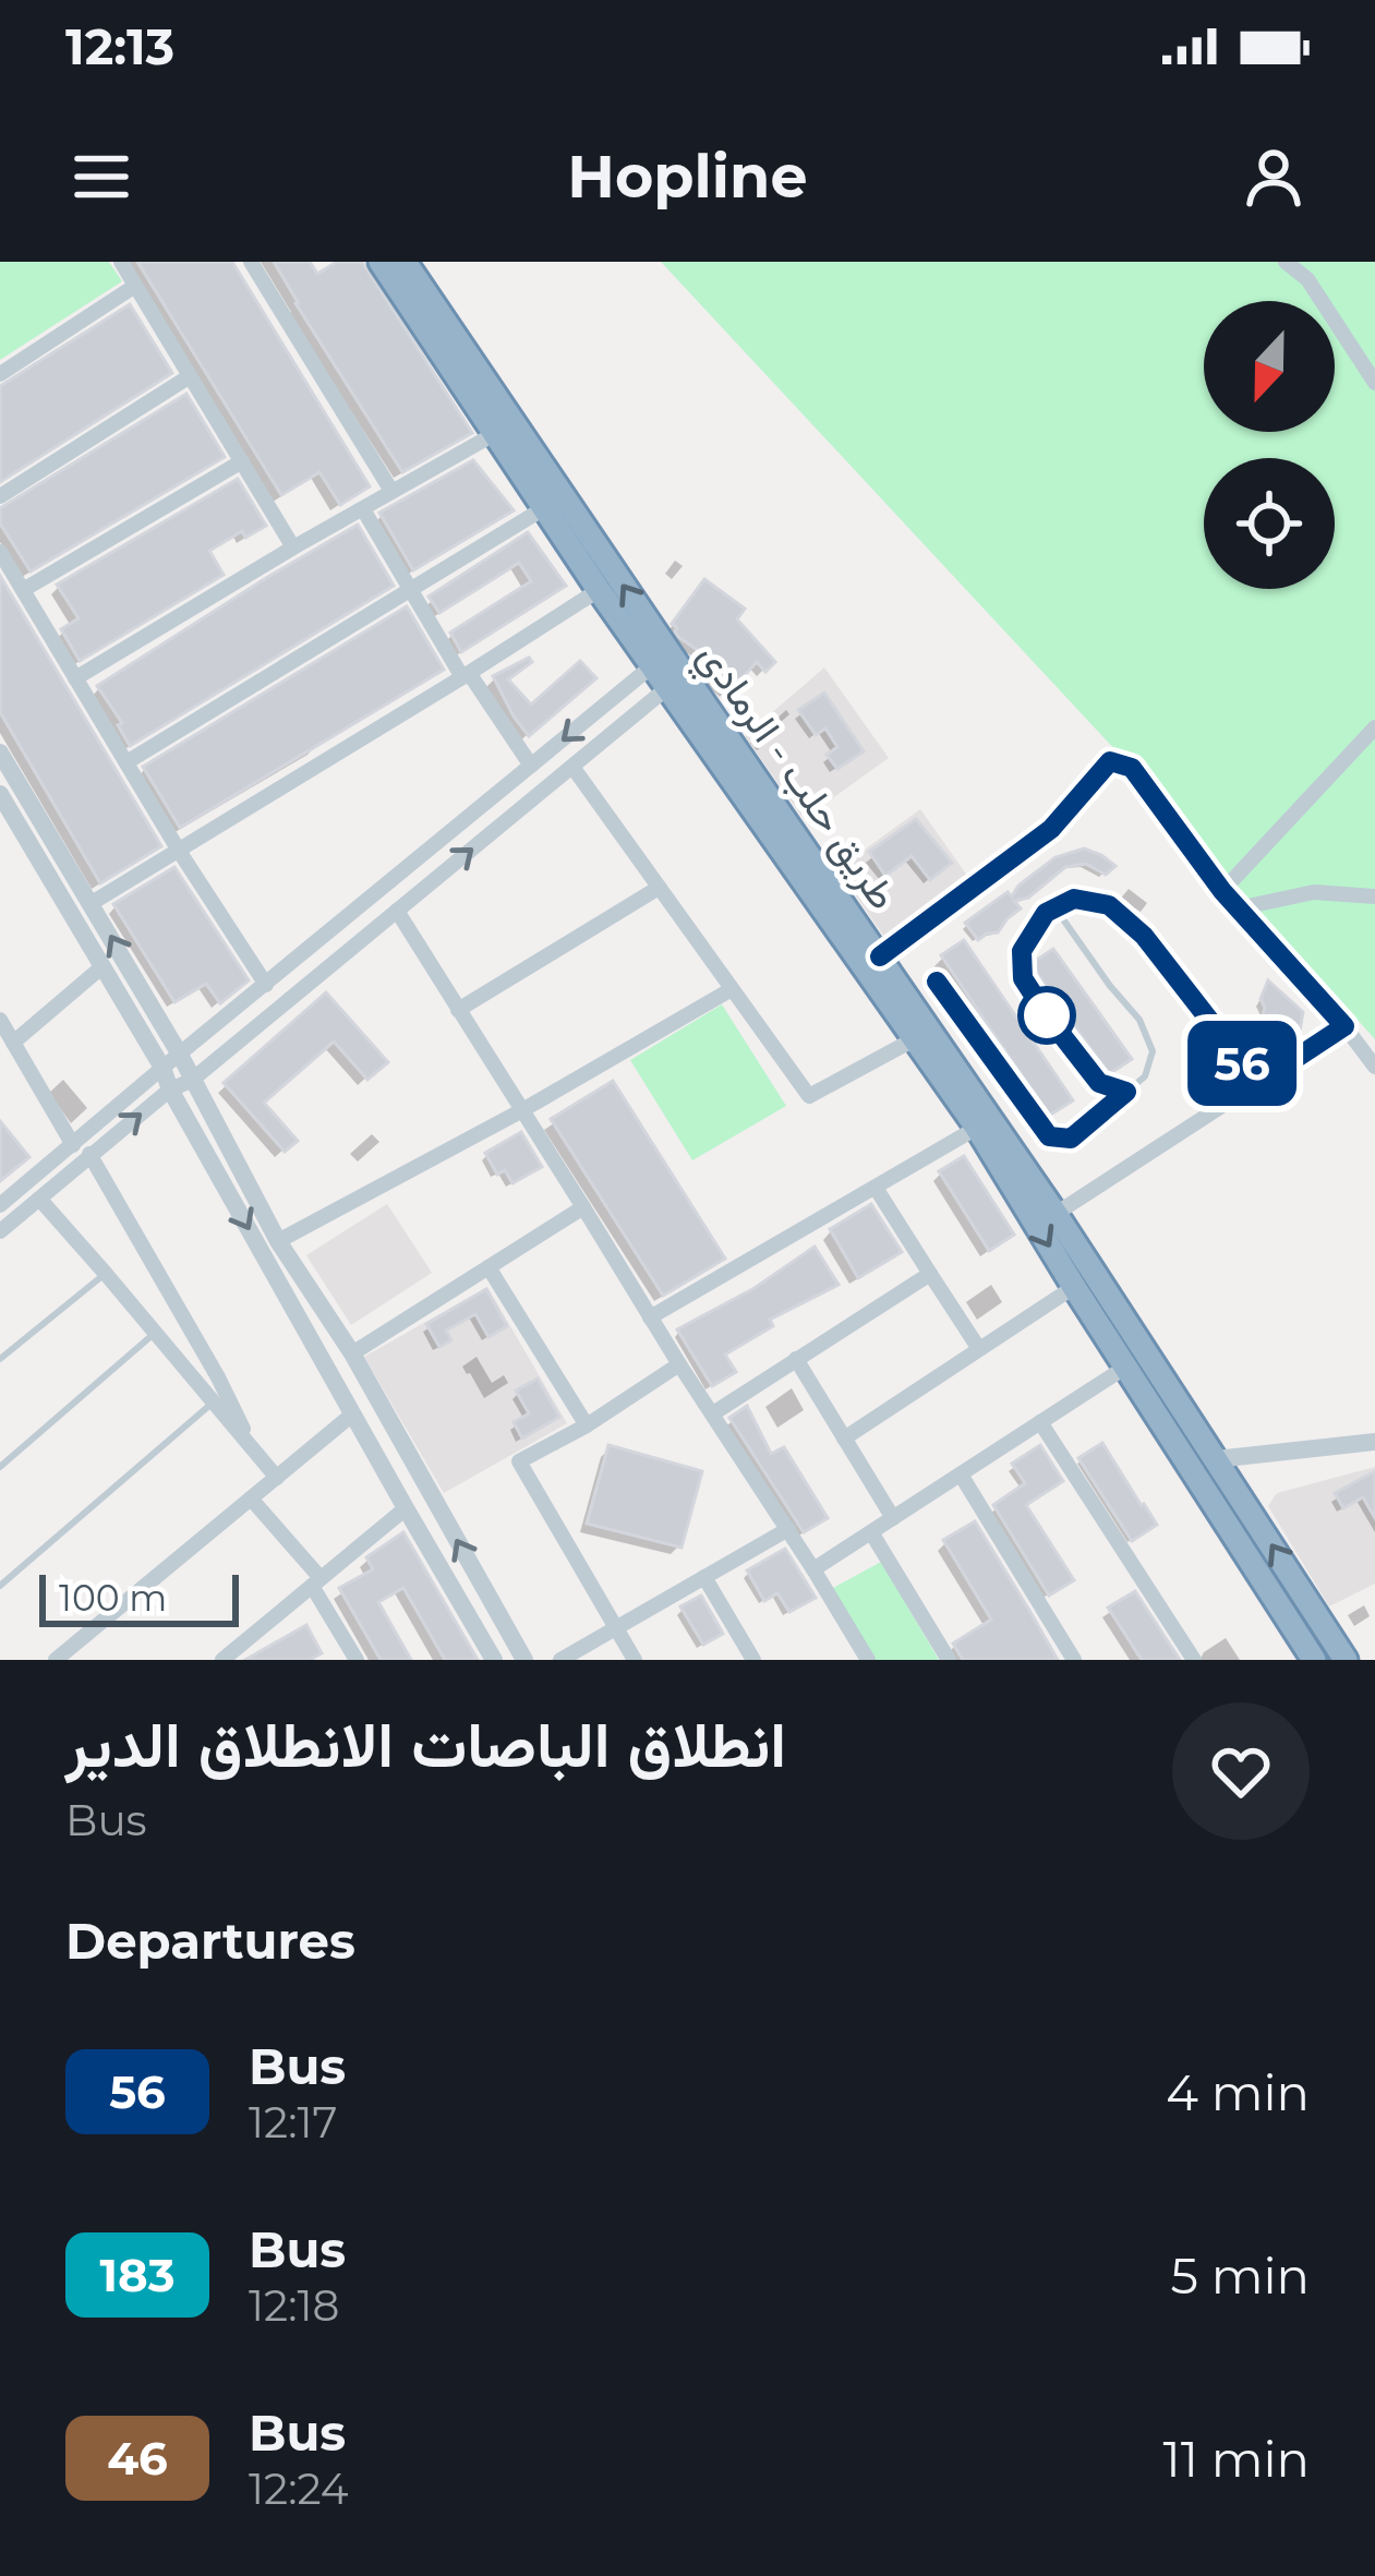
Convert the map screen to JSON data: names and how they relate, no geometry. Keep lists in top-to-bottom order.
{
  "streets": {
    "highway": ["طريق حلب - الرمادي"]
  },
  "lines": ["bus line 56"],
  "scale_bar": "100 m",
  "north": "bottom",
  "page": {
    "status": "12:13",
    "header": "Hopline",
    "on_map": "56",
    "scale": "100 m",
    "heading": [
      ["انطلاق الباصات الانطلاق الدير", "Bus"],
      "Departures"
    ],
    "list": [
      {
        "mark": "56",
        "name": "Bus",
        "note": "12:17",
        "value": "4 min"
      },
      {
        "mark": "183",
        "name": "Bus",
        "note": "12:18",
        "value": "5 min"
      },
      {
        "mark": "46",
        "name": "Bus",
        "note": "12:24",
        "value": "11 min"
      }
    ]
  }
}
